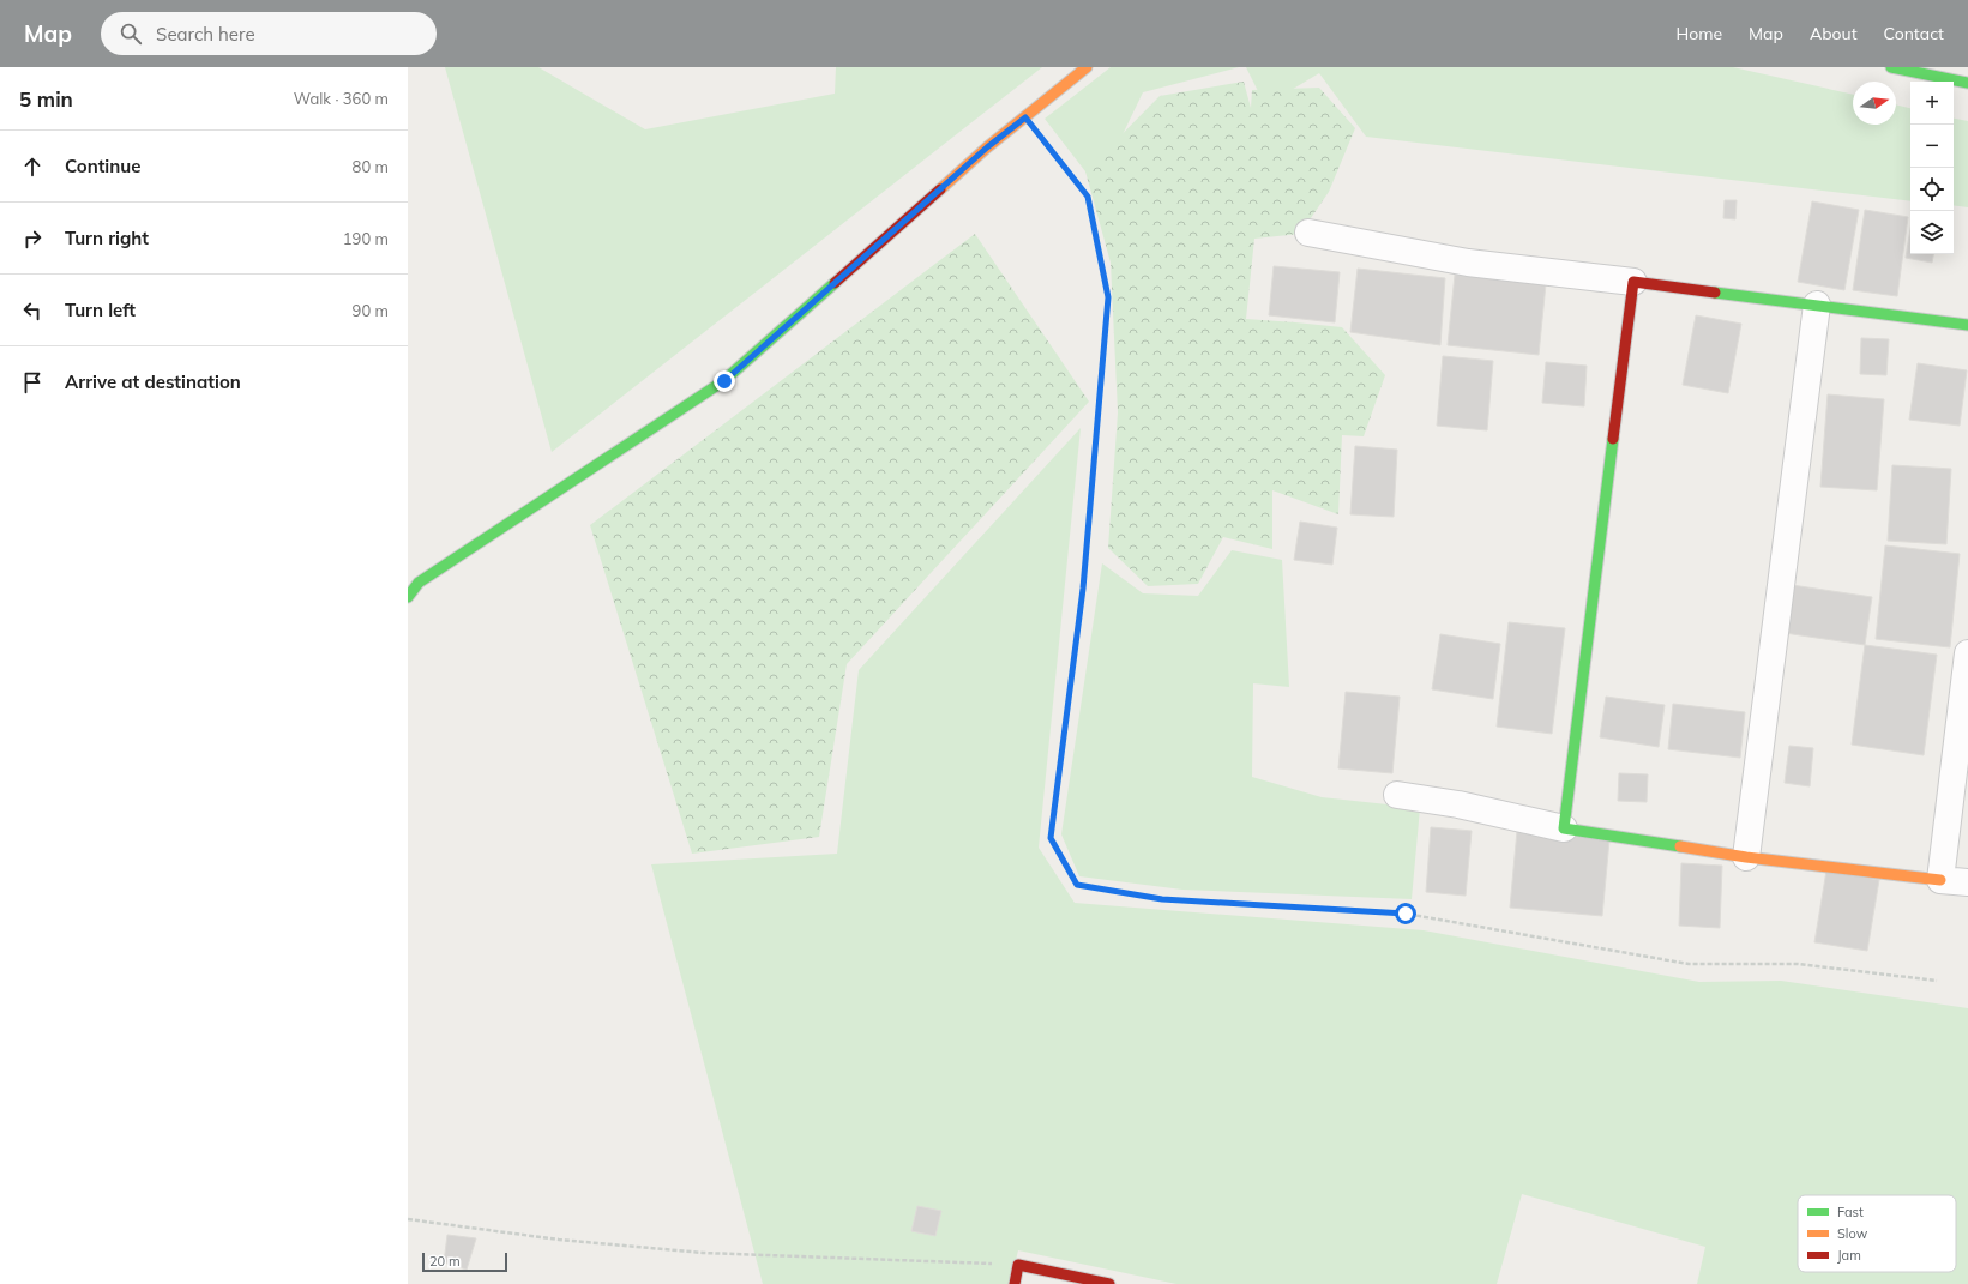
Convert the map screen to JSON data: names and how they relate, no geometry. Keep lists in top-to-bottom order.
{
  "legend": ["Fast", "Slow", "Jam"],
  "scale_bar": "20 m",
  "north": "right",
  "page": {
    "header": "Map",
    "search": "Search here",
    "nav": [
      "Home",
      "Map",
      "About",
      "Contact"
    ],
    "heading": ["5 min", "Walk · 360 m"],
    "map_buttons": ["+", "−"],
    "list": [
      ["Continue", "80 m"],
      ["Turn right", "190 m"],
      ["Turn left", "90 m"],
      "Arrive at destination"
    ],
    "scale": "20 m"
  }
}
